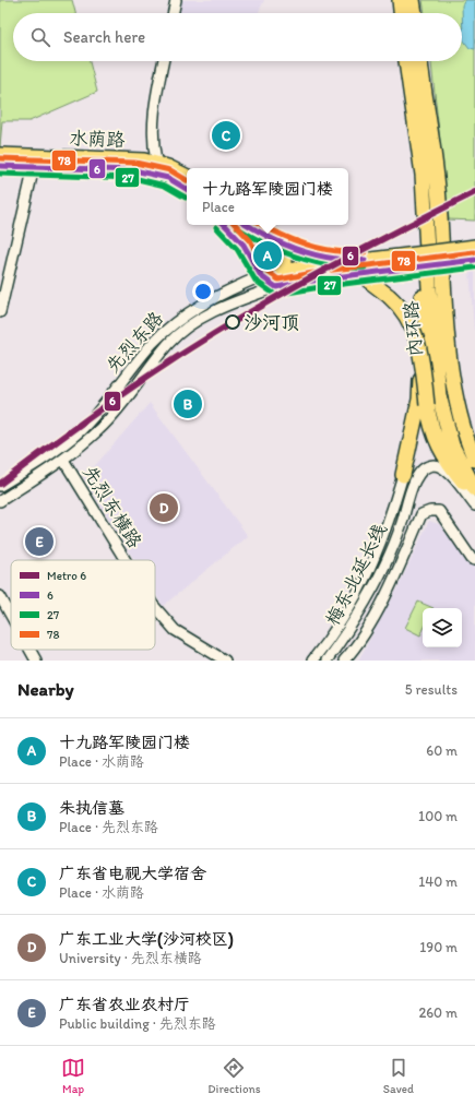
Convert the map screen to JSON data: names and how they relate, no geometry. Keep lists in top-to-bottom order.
{
  "streets": {
    "highway": ["内环路"],
    "main road": ["水荫路", "先烈东路"],
    "street": ["先烈东横路", "梅东北延长线"]
  },
  "crossings": [
    ["先烈东路", "先烈东横路"]
  ],
  "places": ["沙河顶"],
  "lines": [
    "transit line 78",
    "transit line 6",
    "transit line 27",
    "metro line 6"
  ],
  "legend": [
    "Metro 6",
    "6",
    "27",
    "78"
  ],
  "page": {
    "search": "Search here",
    "pins": [
      "C",
      "A",
      "B",
      "D",
      "E"
    ],
    "popup": ["十九路军陵园门楼", "Place"],
    "heading": ["Nearby", "5 results"],
    "list": [
      {
        "mark": "A",
        "name": "十九路军陵园门楼",
        "note": "Place · 水荫路",
        "value": "60 m"
      },
      {
        "mark": "B",
        "name": "朱执信墓",
        "note": "Place · 先烈东路",
        "value": "100 m"
      },
      {
        "mark": "C",
        "name": "广东省电视大学宿舍",
        "note": "Place · 水荫路",
        "value": "140 m"
      },
      {
        "mark": "D",
        "name": "广东工业大学(沙河校区)",
        "note": "University · 先烈东横路",
        "value": "190 m"
      },
      {
        "mark": "E",
        "name": "广东省农业农村厅",
        "note": "Public building · 先烈东路",
        "value": "260 m"
      }
    ],
    "nav": ["Map", "Directions", "Saved"]
  }
}
